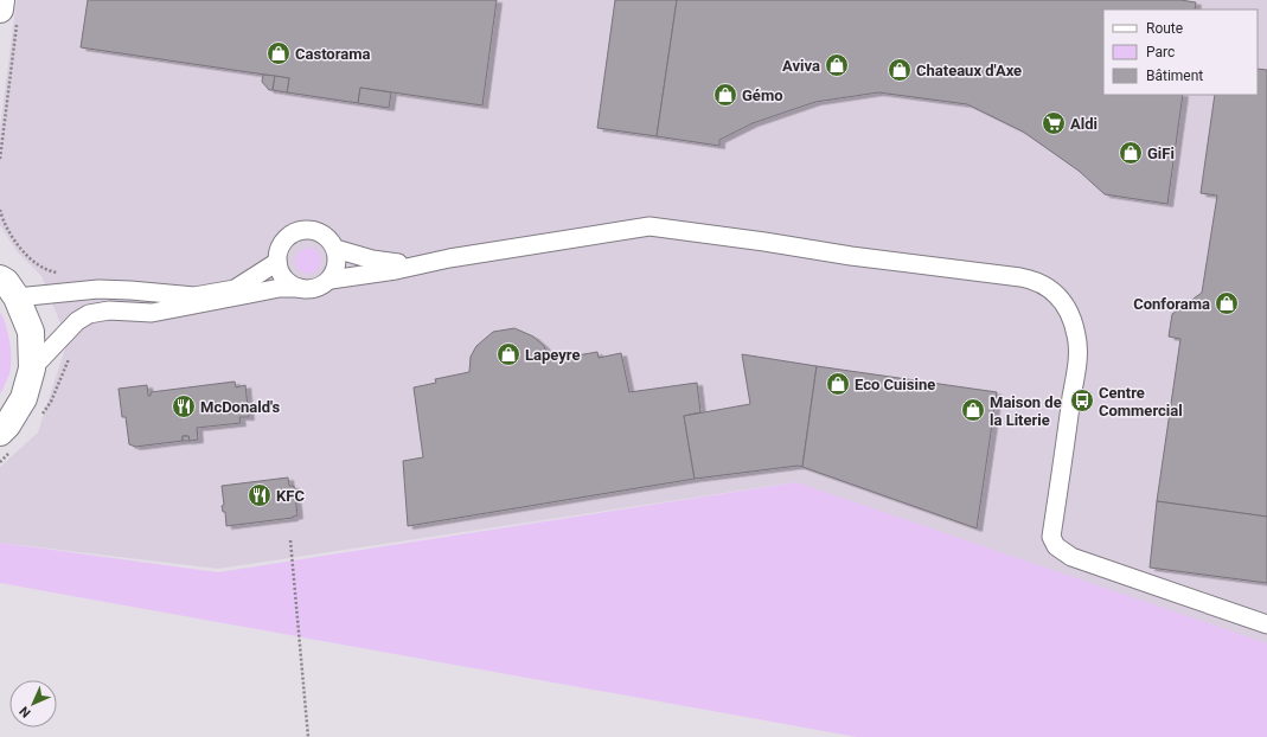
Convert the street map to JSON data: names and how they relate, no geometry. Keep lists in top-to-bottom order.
{
  "places": {
    "shop": [
      "Castorama",
      "Aviva",
      "Chateaux d'Axe",
      "Gémo",
      "GiFi",
      "Conforama",
      "Lapeyre",
      "Eco Cuisine",
      "Maison de la Literie"
    ],
    "supermarket": ["Aldi"],
    "bus stop": ["Centre Commercial"],
    "restaurant": ["McDonald's", "KFC"]
  },
  "legend": ["Route", "Parc", "Bâtiment"],
  "north": "bottom left"
}
